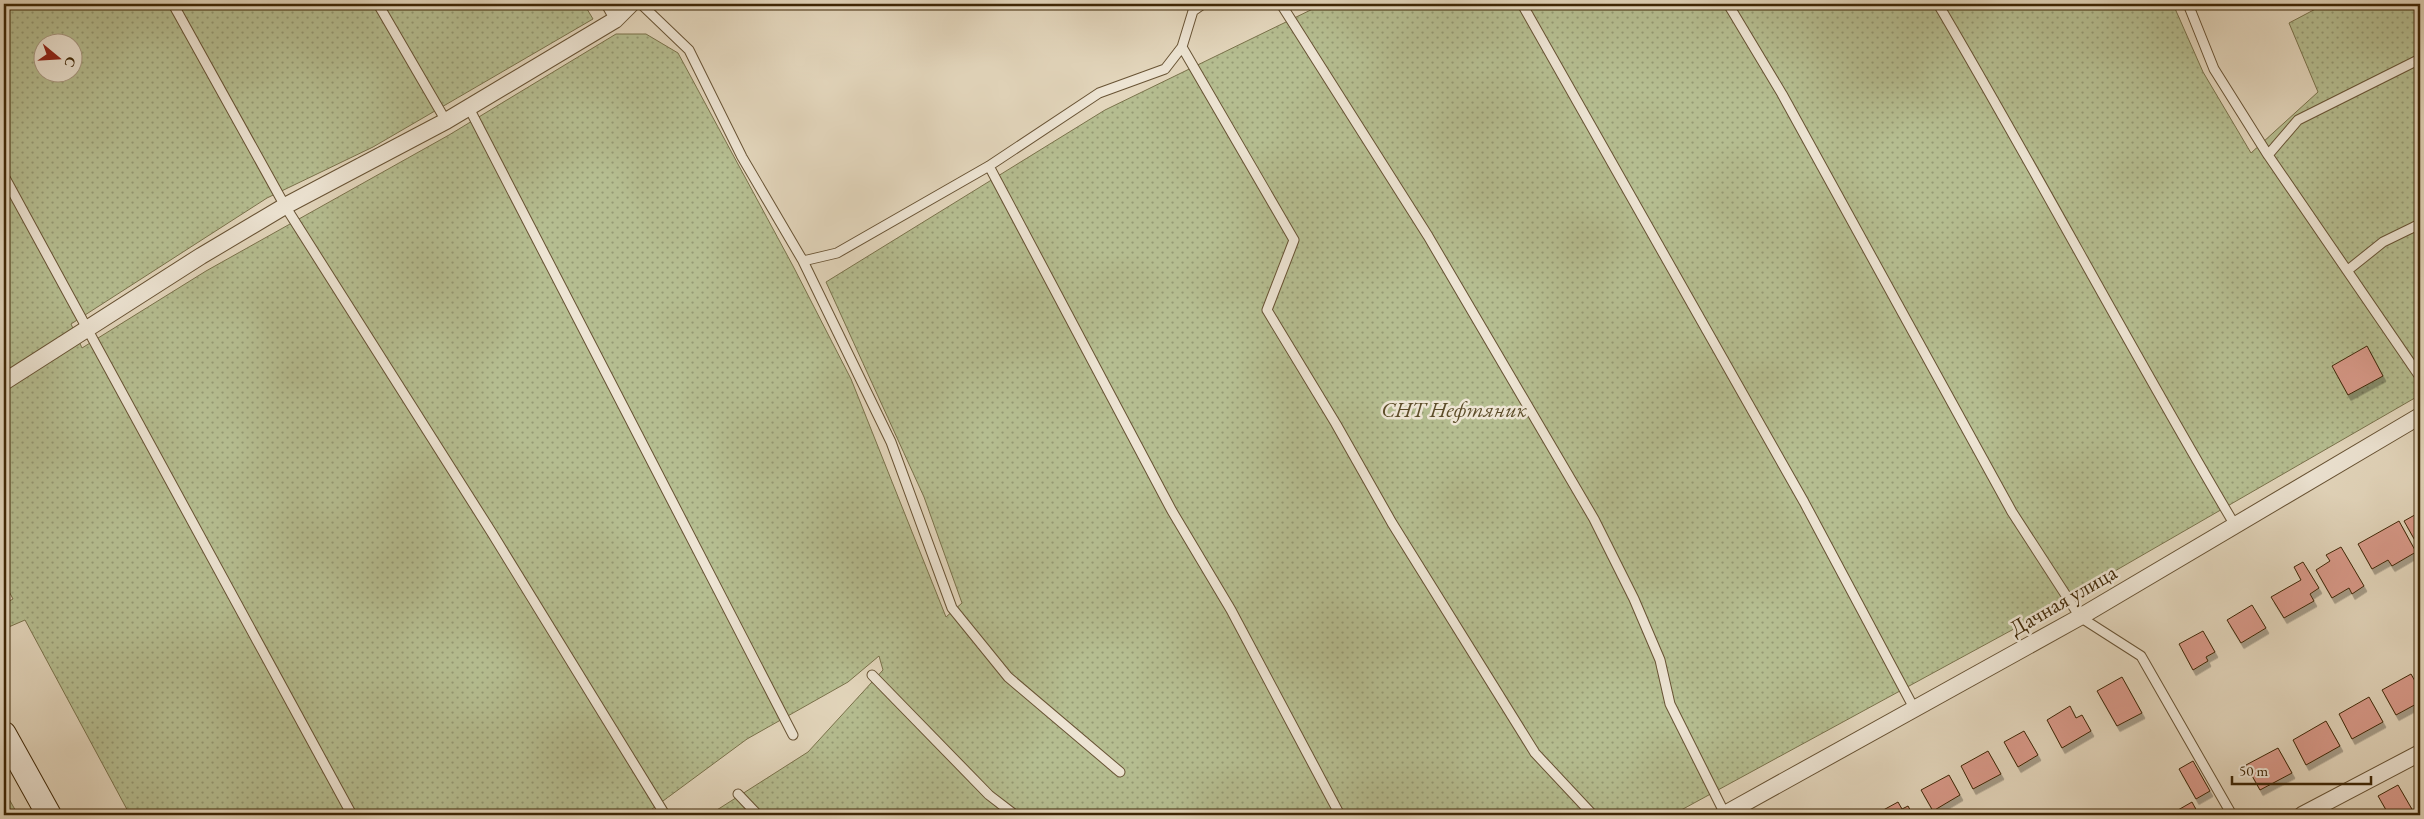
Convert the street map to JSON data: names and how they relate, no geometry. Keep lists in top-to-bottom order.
{
  "streets": {
    "street": ["Дачная улица"]
  },
  "parks": ["СНТ Нефтяник"],
  "scale_bar": "50 m",
  "north": "right"
}
